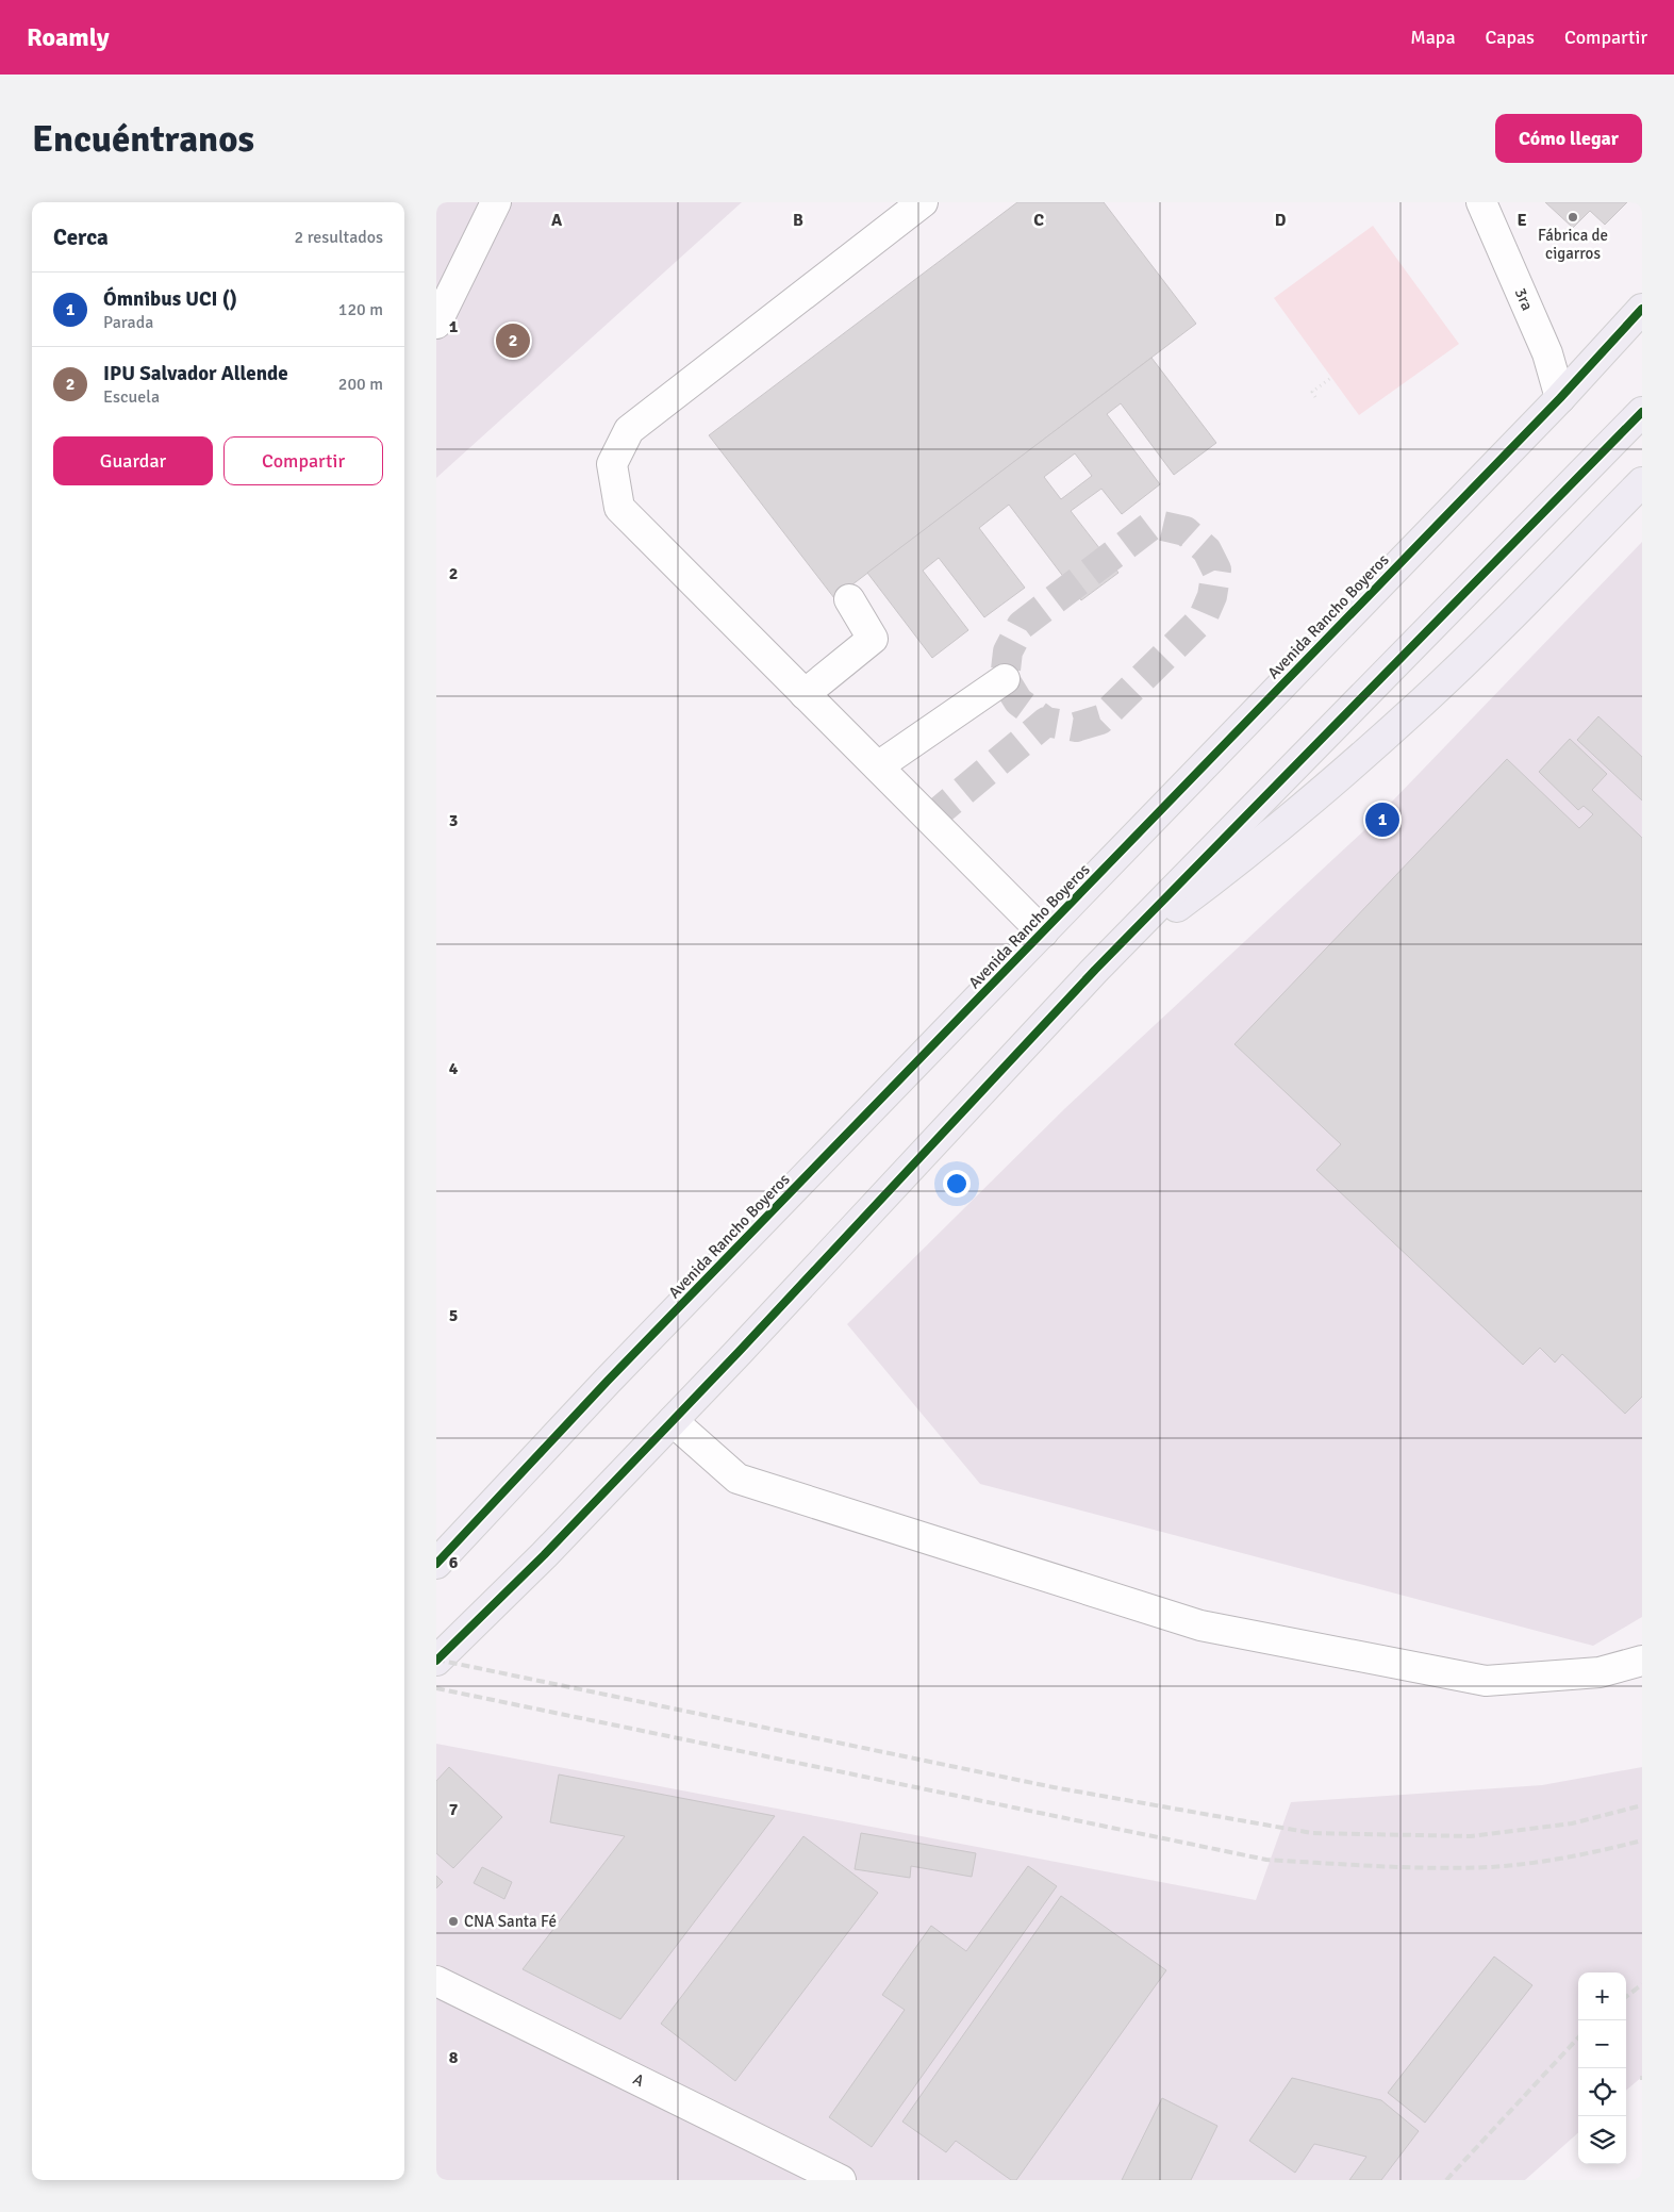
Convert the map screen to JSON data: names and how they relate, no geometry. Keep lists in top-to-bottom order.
{
  "streets": {
    "highway": ["Avenida Rancho Boyeros"],
    "street": ["3ra", "A"]
  },
  "crossings": [
    ["3ra", "Avenida Rancho Boyeros"]
  ],
  "places": ["Fábrica de cigarros", "CNA Santa Fé"],
  "page": {
    "header": "Roamly",
    "nav": ["Mapa", "Capas", "Compartir"],
    "buttons": [
      "Cómo llegar",
      ["Guardar", "Compartir"]
    ],
    "title": "Encuéntranos",
    "heading": ["Cerca", "2 resultados"],
    "list": [
      {
        "mark": "1",
        "name": "Ómnibus UCI ()",
        "note": "Parada",
        "value": "120 m"
      },
      {
        "mark": "2",
        "name": "IPU Salvador Allende",
        "note": "Escuela",
        "value": "200 m"
      }
    ],
    "pins": ["2", "1"],
    "map_buttons": ["+", "−"]
  },
  "grid": {
    "columns": [
      "A",
      "B",
      "C",
      "D",
      "E"
    ],
    "rows": [
      "1",
      "2",
      "3",
      "4",
      "5",
      "6",
      "7",
      "8"
    ]
  }
}
